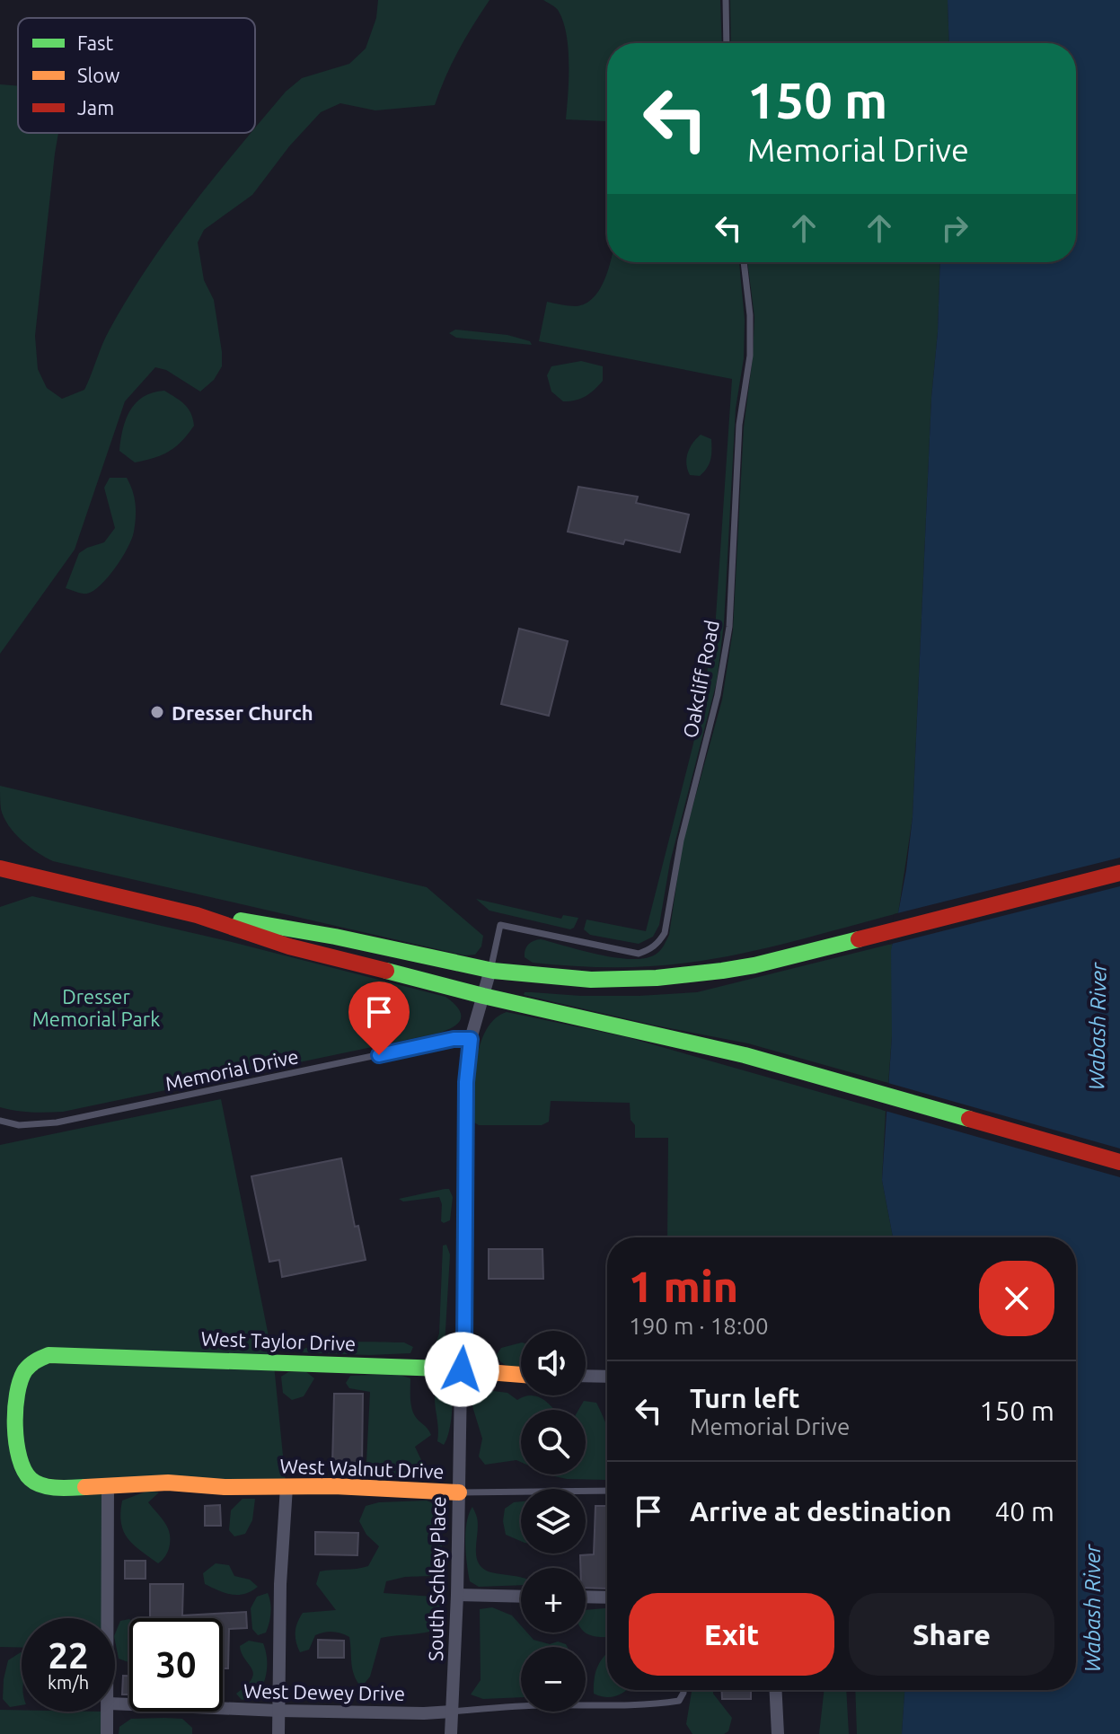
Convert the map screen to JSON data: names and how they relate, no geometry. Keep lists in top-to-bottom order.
{
  "streets": {
    "main road": ["West Taylor Drive", "West Walnut Drive"],
    "street": ["South Schley Place", "West Dewey Drive"],
    "lane": ["Oakcliff Road", "Memorial Drive"]
  },
  "crossings": [
    ["Oakcliff Road", "South Schley Place"],
    ["Memorial Drive", "South Schley Place"],
    ["West Taylor Drive", "West Walnut Drive"],
    ["West Taylor Drive", "South Schley Place"],
    ["West Walnut Drive", "South Schley Place"],
    ["South Schley Place", "West Dewey Drive"]
  ],
  "water": ["Wabash River"],
  "parks": ["Dresser Memorial Park"],
  "places": ["Dresser Church"],
  "legend": ["Fast", "Slow", "Jam"],
  "page": {
    "turn": ["150 m", "Memorial Drive"],
    "heading": ["1 min", "190 m · 18:00"],
    "map_buttons": ["+", "−"],
    "list": [
      {
        "name": "Turn left",
        "note": "Memorial Drive",
        "value": "150 m"
      },
      {
        "name": "Arrive at destination",
        "value": "40 m"
      }
    ],
    "buttons": ["Exit", "Share"],
    "speed": "22 km/h",
    "limit": "30"
  }
}
